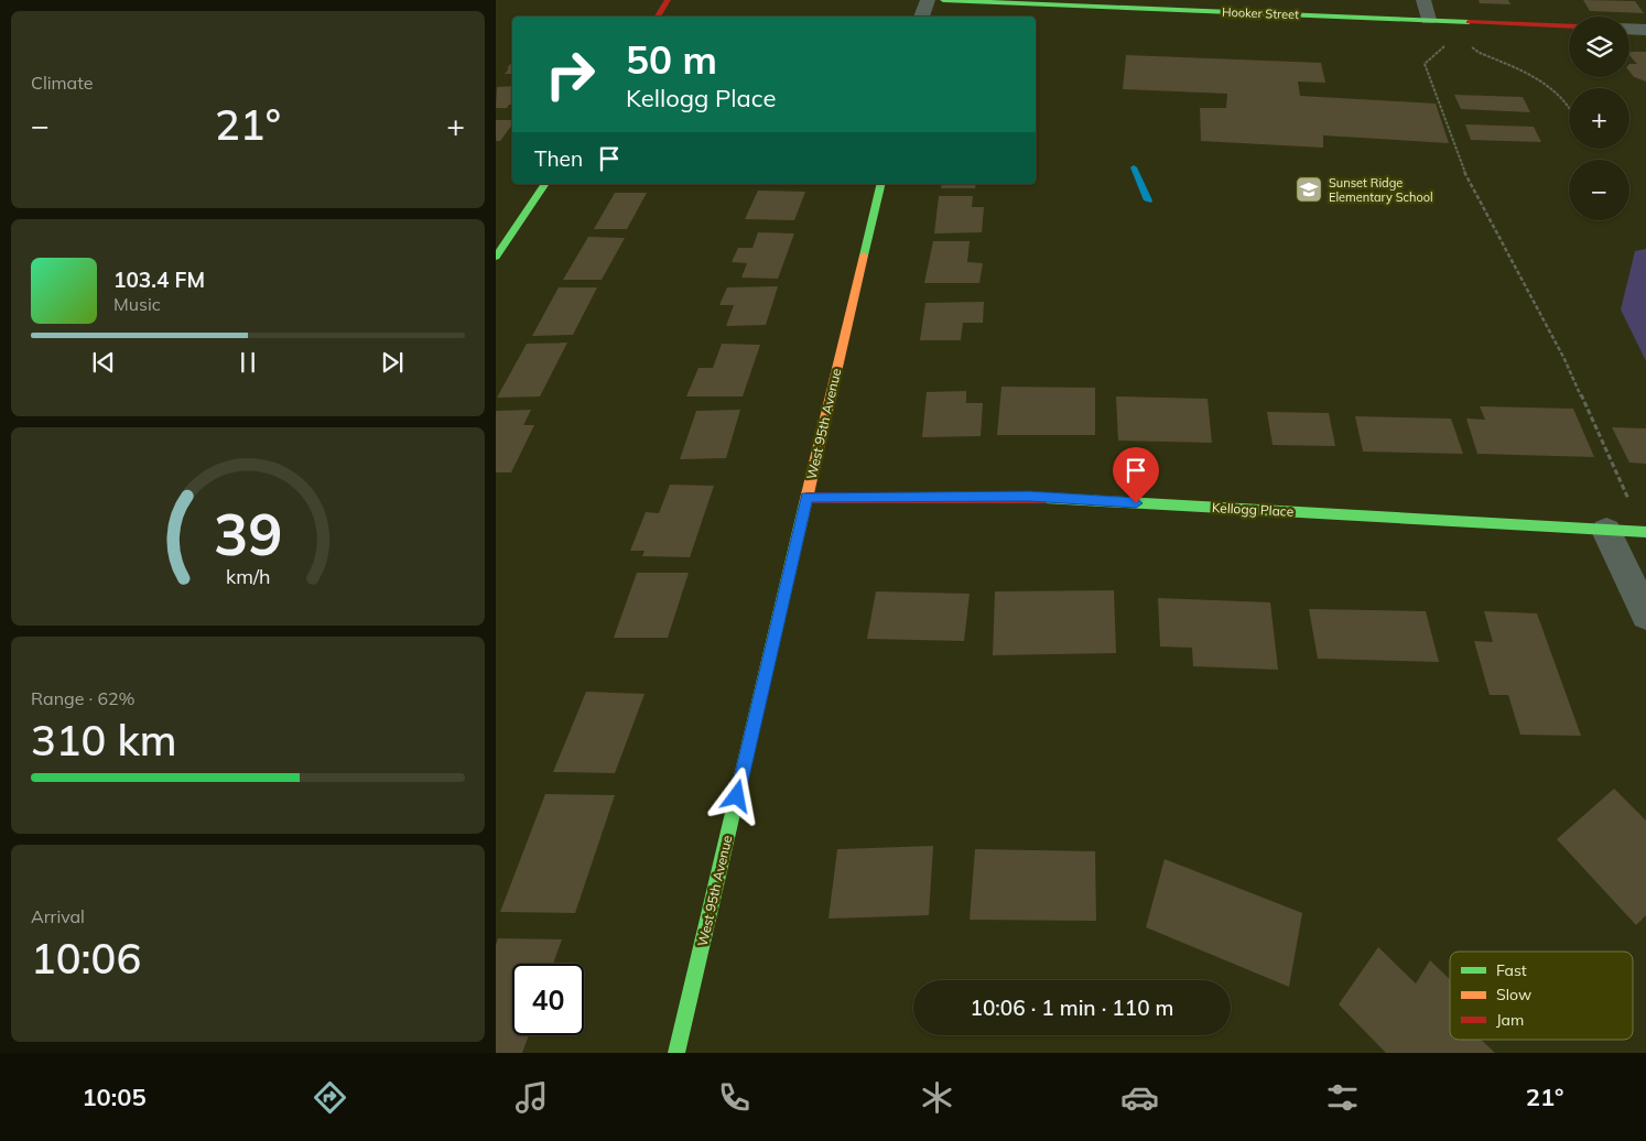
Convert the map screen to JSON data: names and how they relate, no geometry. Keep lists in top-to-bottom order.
{
  "streets": {
    "street": ["Hooker Street", "West 95th Avenue", "Kellogg Place"]
  },
  "crossings": [
    ["West 95th Avenue", "Kellogg Place"]
  ],
  "places": {
    "school or university": ["Sunset Ridge Elementary School"]
  },
  "legend": ["Fast", "Slow", "Jam"],
  "page": {
    "tile": [
      "Climate",
      ["Range · 62%", "310 km"],
      ["Arrival", "10:06"]
    ],
    "map_buttons": ["+", "−"],
    "turn": ["50 m", "Kellogg Place"],
    "heat": ["−", "21°", "+"],
    "then": "Then",
    "song": ["103.4 FM", "Music"],
    "limit": "40",
    "trip": "10:06 · 1 min · 110 m",
    "tabs": ["10:05", "21°"],
    "gauge": ["39", "km/h"]
  }
}
